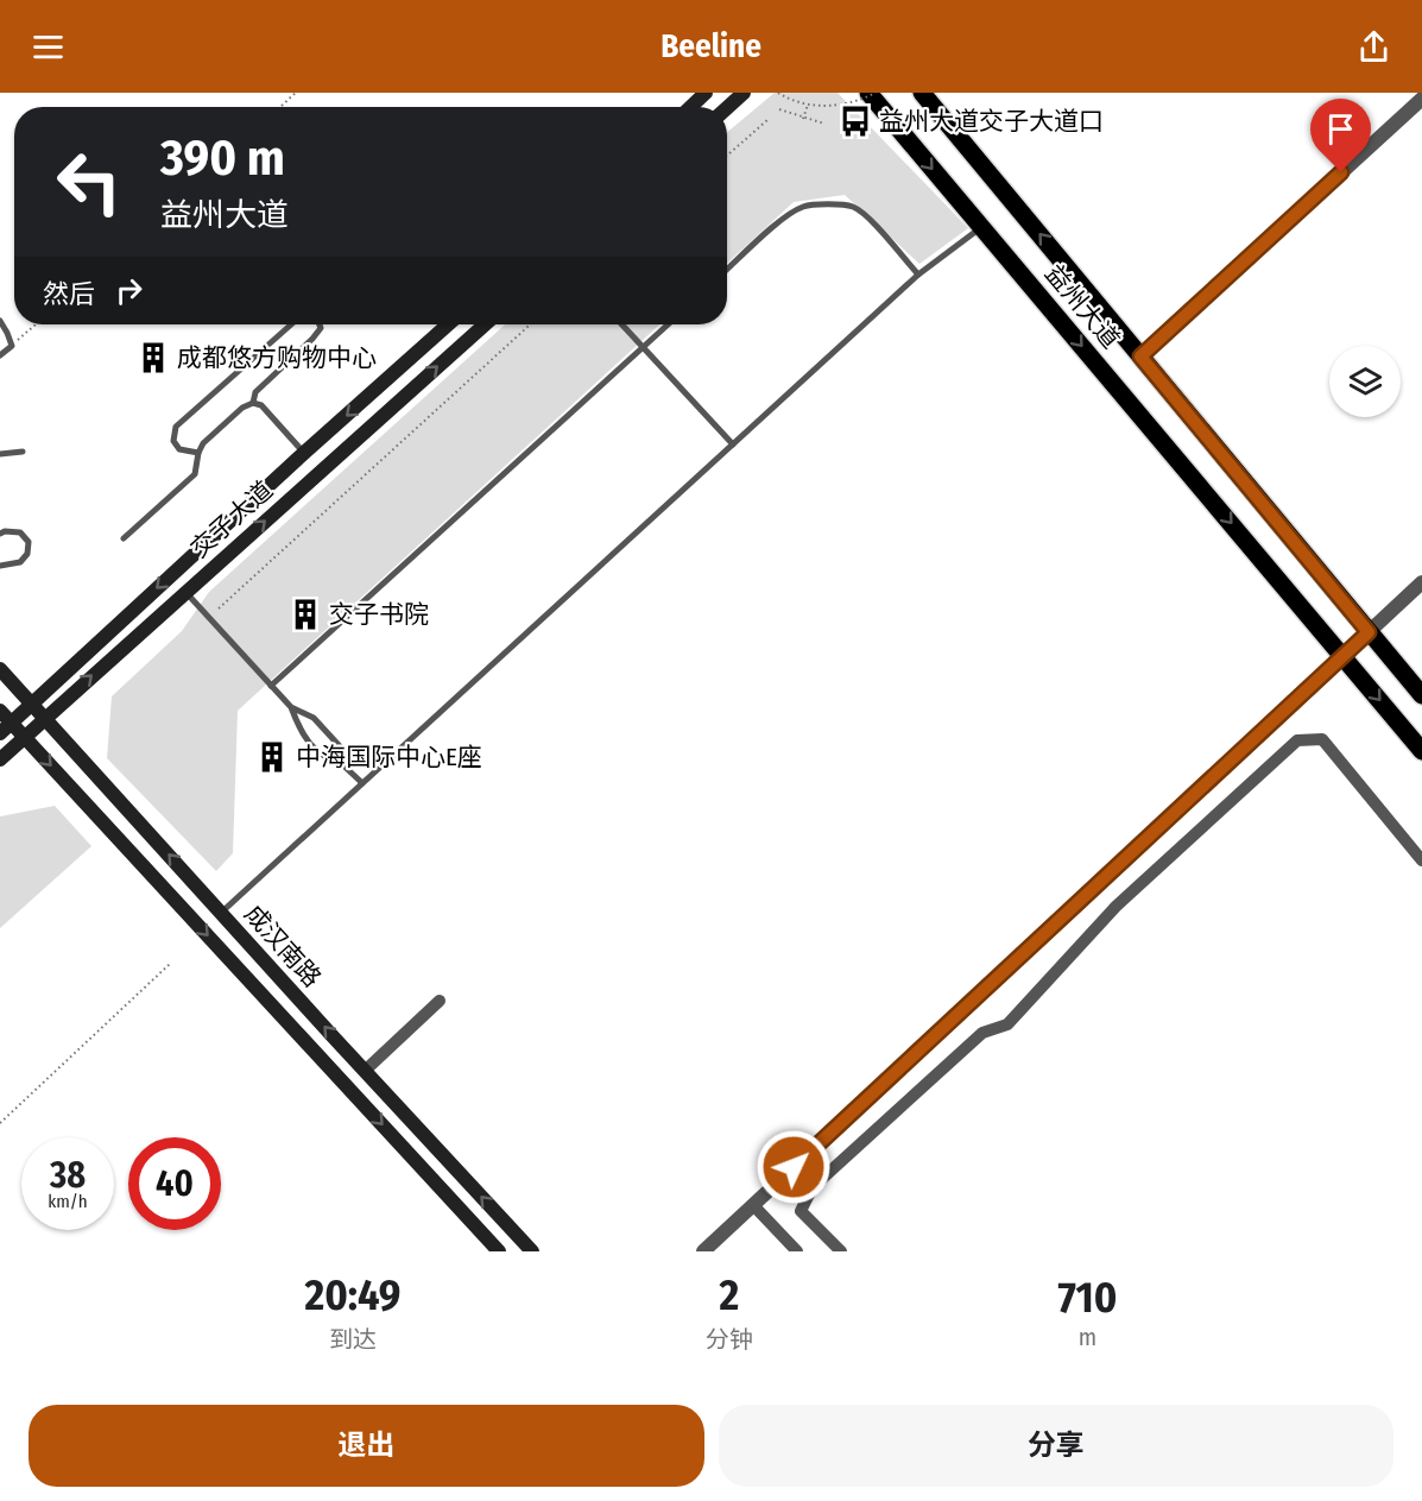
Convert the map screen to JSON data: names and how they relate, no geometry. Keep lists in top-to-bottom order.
{
  "streets": {
    "main road": ["益州大道", "交子大道", "成汉南路"]
  },
  "crossings": [
    ["交子大道", "成汉南路"]
  ],
  "places": {
    "bus stop": ["益州大道交子大道口"],
    "building": ["成都悠方购物中心", "交子书院", "中海国际中心E座"]
  },
  "page": {
    "header": "Beeline",
    "turn": ["390 m", "益州大道"],
    "then": "然后",
    "speed": "38 km/h",
    "limit": "40",
    "eta": [
      "20:49",
      "到达",
      "2",
      "分钟",
      "710",
      "m"
    ],
    "buttons": ["退出", "分享"]
  }
}
